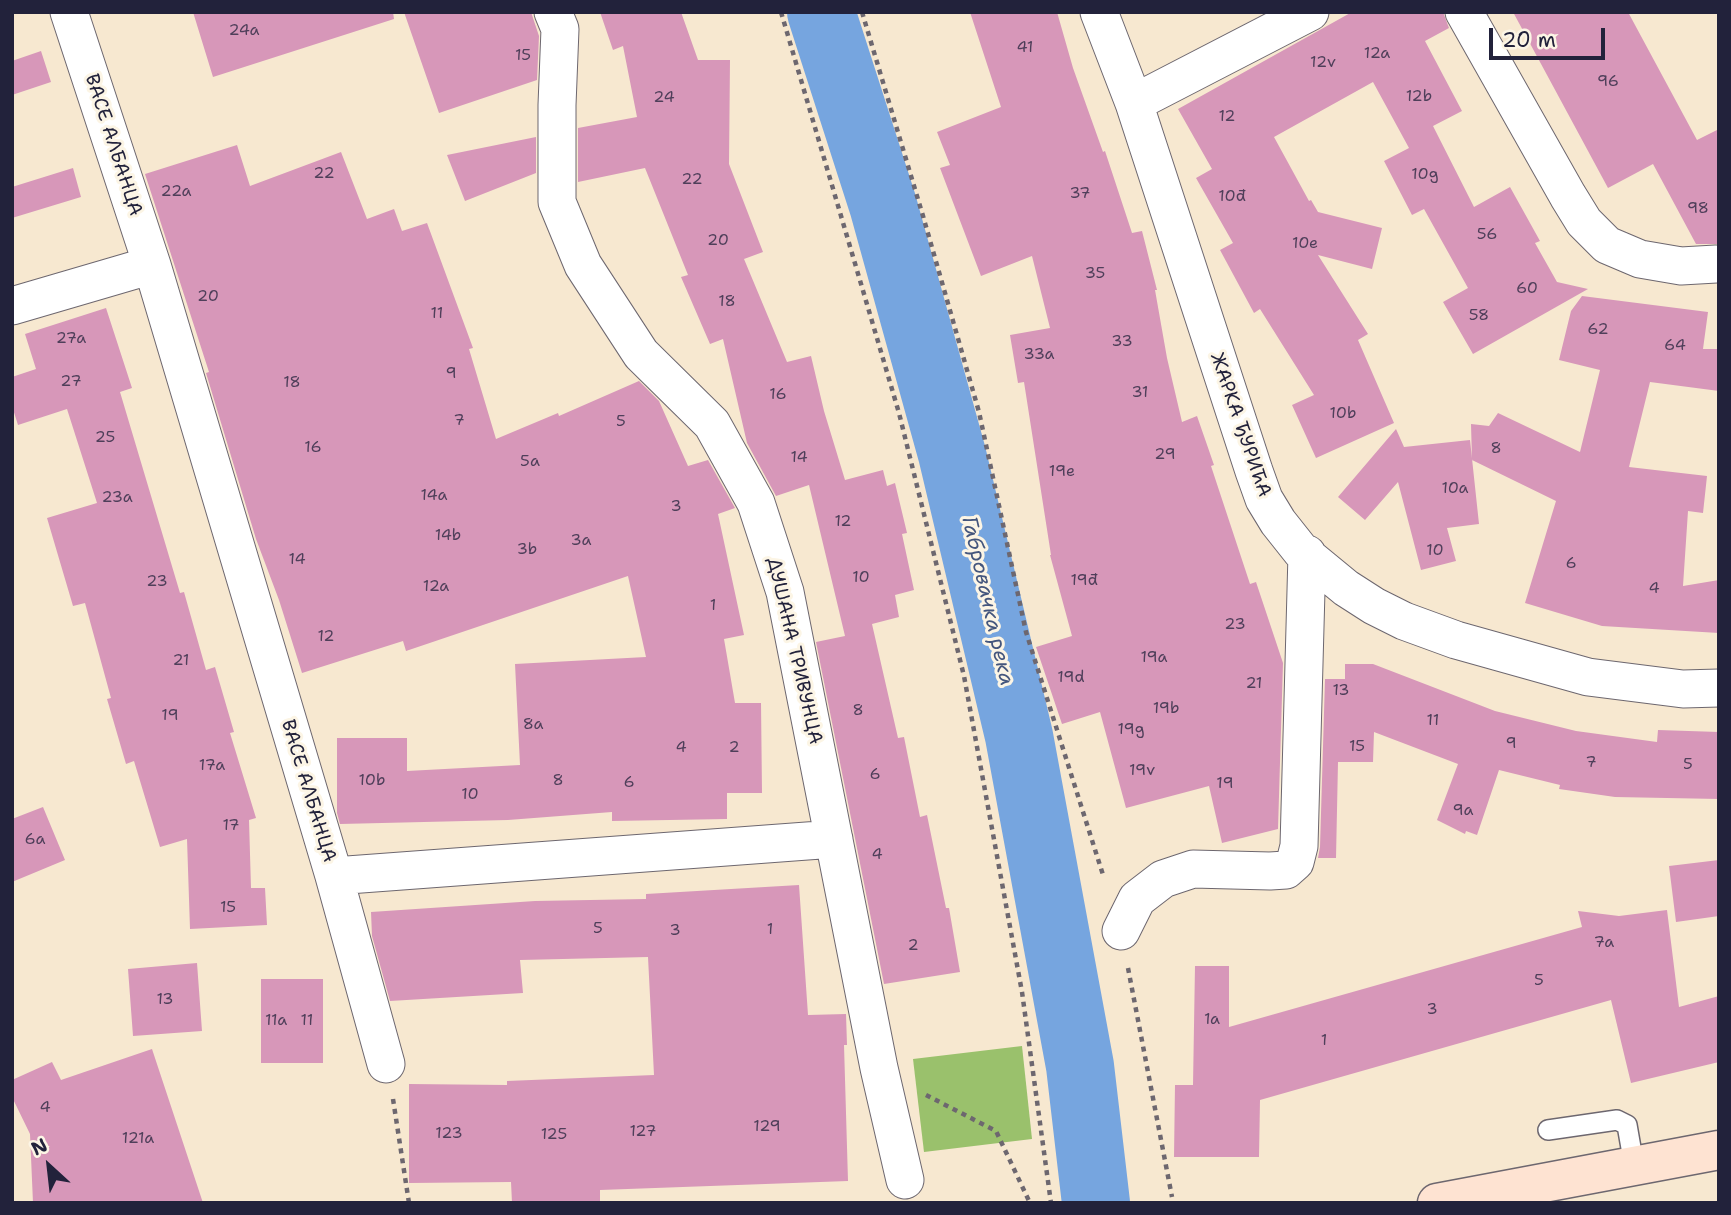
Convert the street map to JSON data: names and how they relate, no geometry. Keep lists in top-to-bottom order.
{
  "streets": {
    "street": ["ВАСЕ АЛБАНЦА", "ЖАРКА ЂУРИЋА", "ДУШАНА ТРИВУНЦА"]
  },
  "crossings": [
    ["ВАСЕ АЛБАНЦА", "ДУШАНА ТРИВУНЦА"]
  ],
  "water": ["Габровачка река"],
  "house_numbers": [
    "24a",
    "41",
    "12a",
    "15",
    "12v",
    "96",
    "12b",
    "24",
    "12",
    "22",
    "10g",
    "22",
    "22a",
    "37",
    "10đ",
    "98",
    "56",
    "20",
    "10e",
    "35",
    "60",
    "20",
    "18",
    "11",
    "58",
    "62",
    "27a",
    "33",
    "64",
    "33a",
    "9",
    "27",
    "18",
    "31",
    "16",
    "10b",
    "7",
    "5",
    "25",
    "16",
    "8",
    "29",
    "14",
    "5a",
    "19e",
    "10a",
    "14a",
    "23a",
    "3",
    "12",
    "14b",
    "3a",
    "3b",
    "10",
    "14",
    "6",
    "10",
    "19đ",
    "23",
    "12a",
    "4",
    "1",
    "23",
    "12",
    "19a",
    "21",
    "19d",
    "21",
    "13",
    "19b",
    "8",
    "19",
    "11",
    "8a",
    "19g",
    "9",
    "15",
    "4",
    "2",
    "7",
    "5",
    "17a",
    "19v",
    "6",
    "10b",
    "8",
    "6",
    "19",
    "10",
    "9a",
    "17",
    "6a",
    "4",
    "15",
    "5",
    "1",
    "3",
    "7a",
    "2",
    "5",
    "13",
    "3",
    "1a",
    "11a",
    "11",
    "1",
    "4",
    "129",
    "127",
    "123",
    "125",
    "121a"
  ],
  "scale_bar": "20 m",
  "north": "top left"
}
